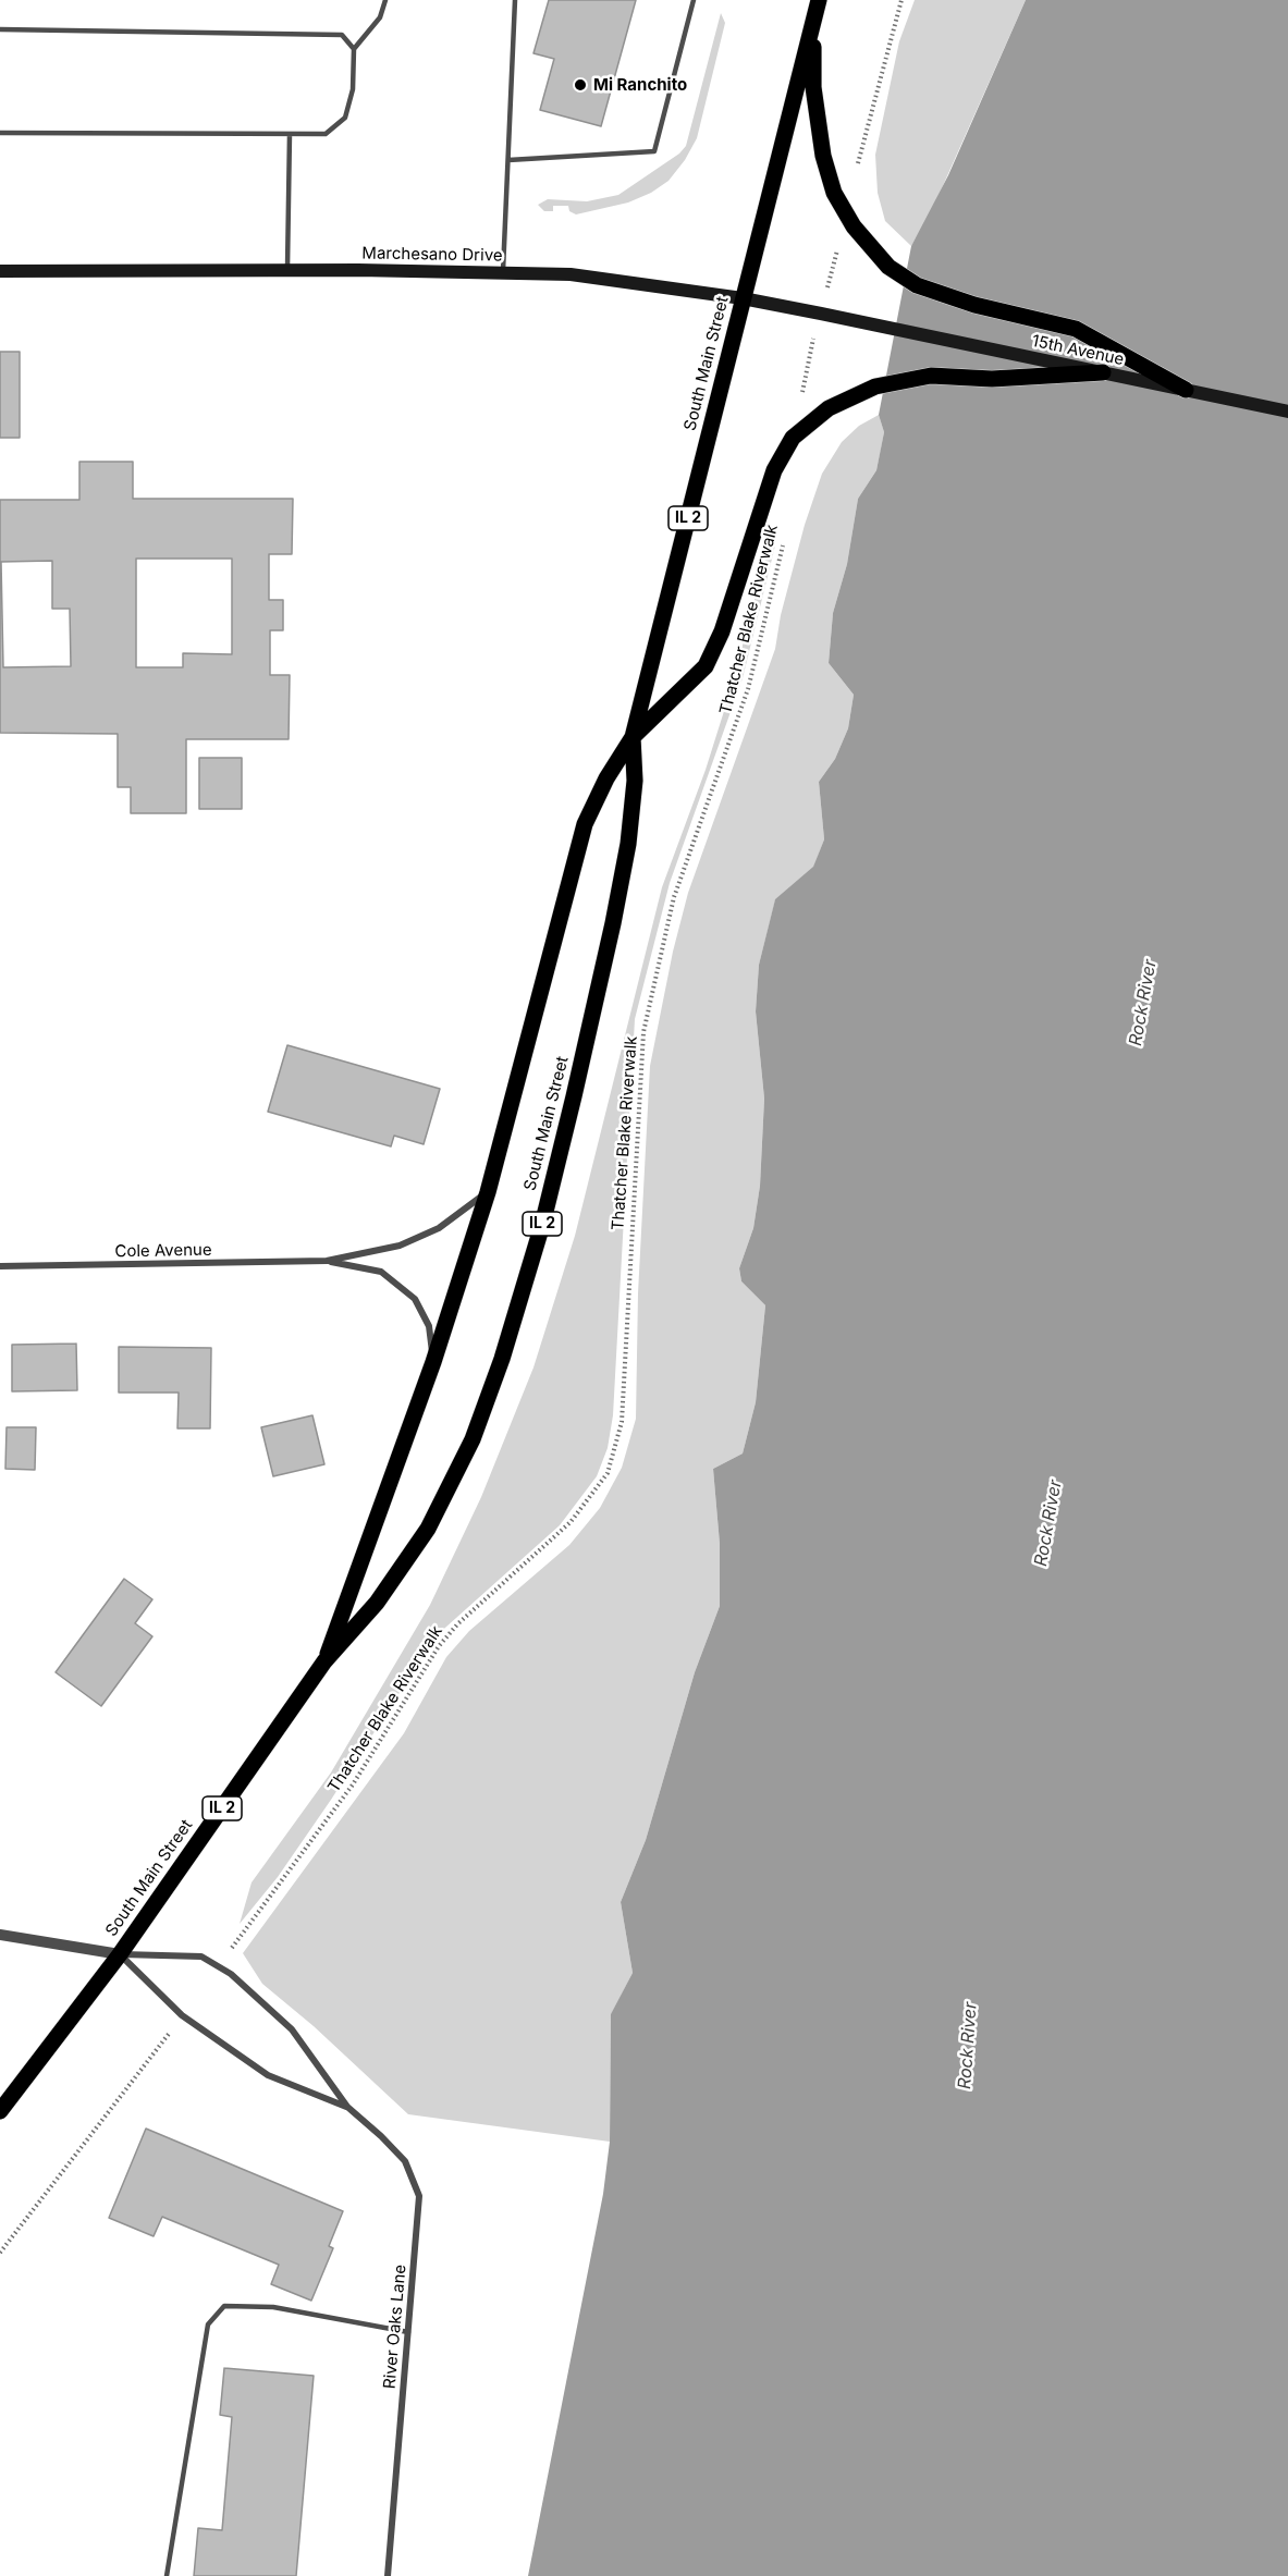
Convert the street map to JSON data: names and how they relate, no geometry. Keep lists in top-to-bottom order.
{
  "streets": {
    "main road": [
      "Marchesano Drive",
      "15th Avenue",
      "South Main Street",
      "IL 2"
    ],
    "street": ["Cole Avenue", "River Oaks Lane"],
    "path": ["Thatcher Blake Riverwalk"]
  },
  "crossings": [
    ["Marchesano Drive", "15th Avenue"],
    ["Marchesano Drive", "South Main Street"],
    ["South Main Street", "Cole Avenue"],
    ["South Main Street", "River Oaks Lane"],
    ["Thatcher Blake Riverwalk", "River Oaks Lane"]
  ],
  "water": ["Rock River"],
  "places": ["Mi Ranchito"]
}
